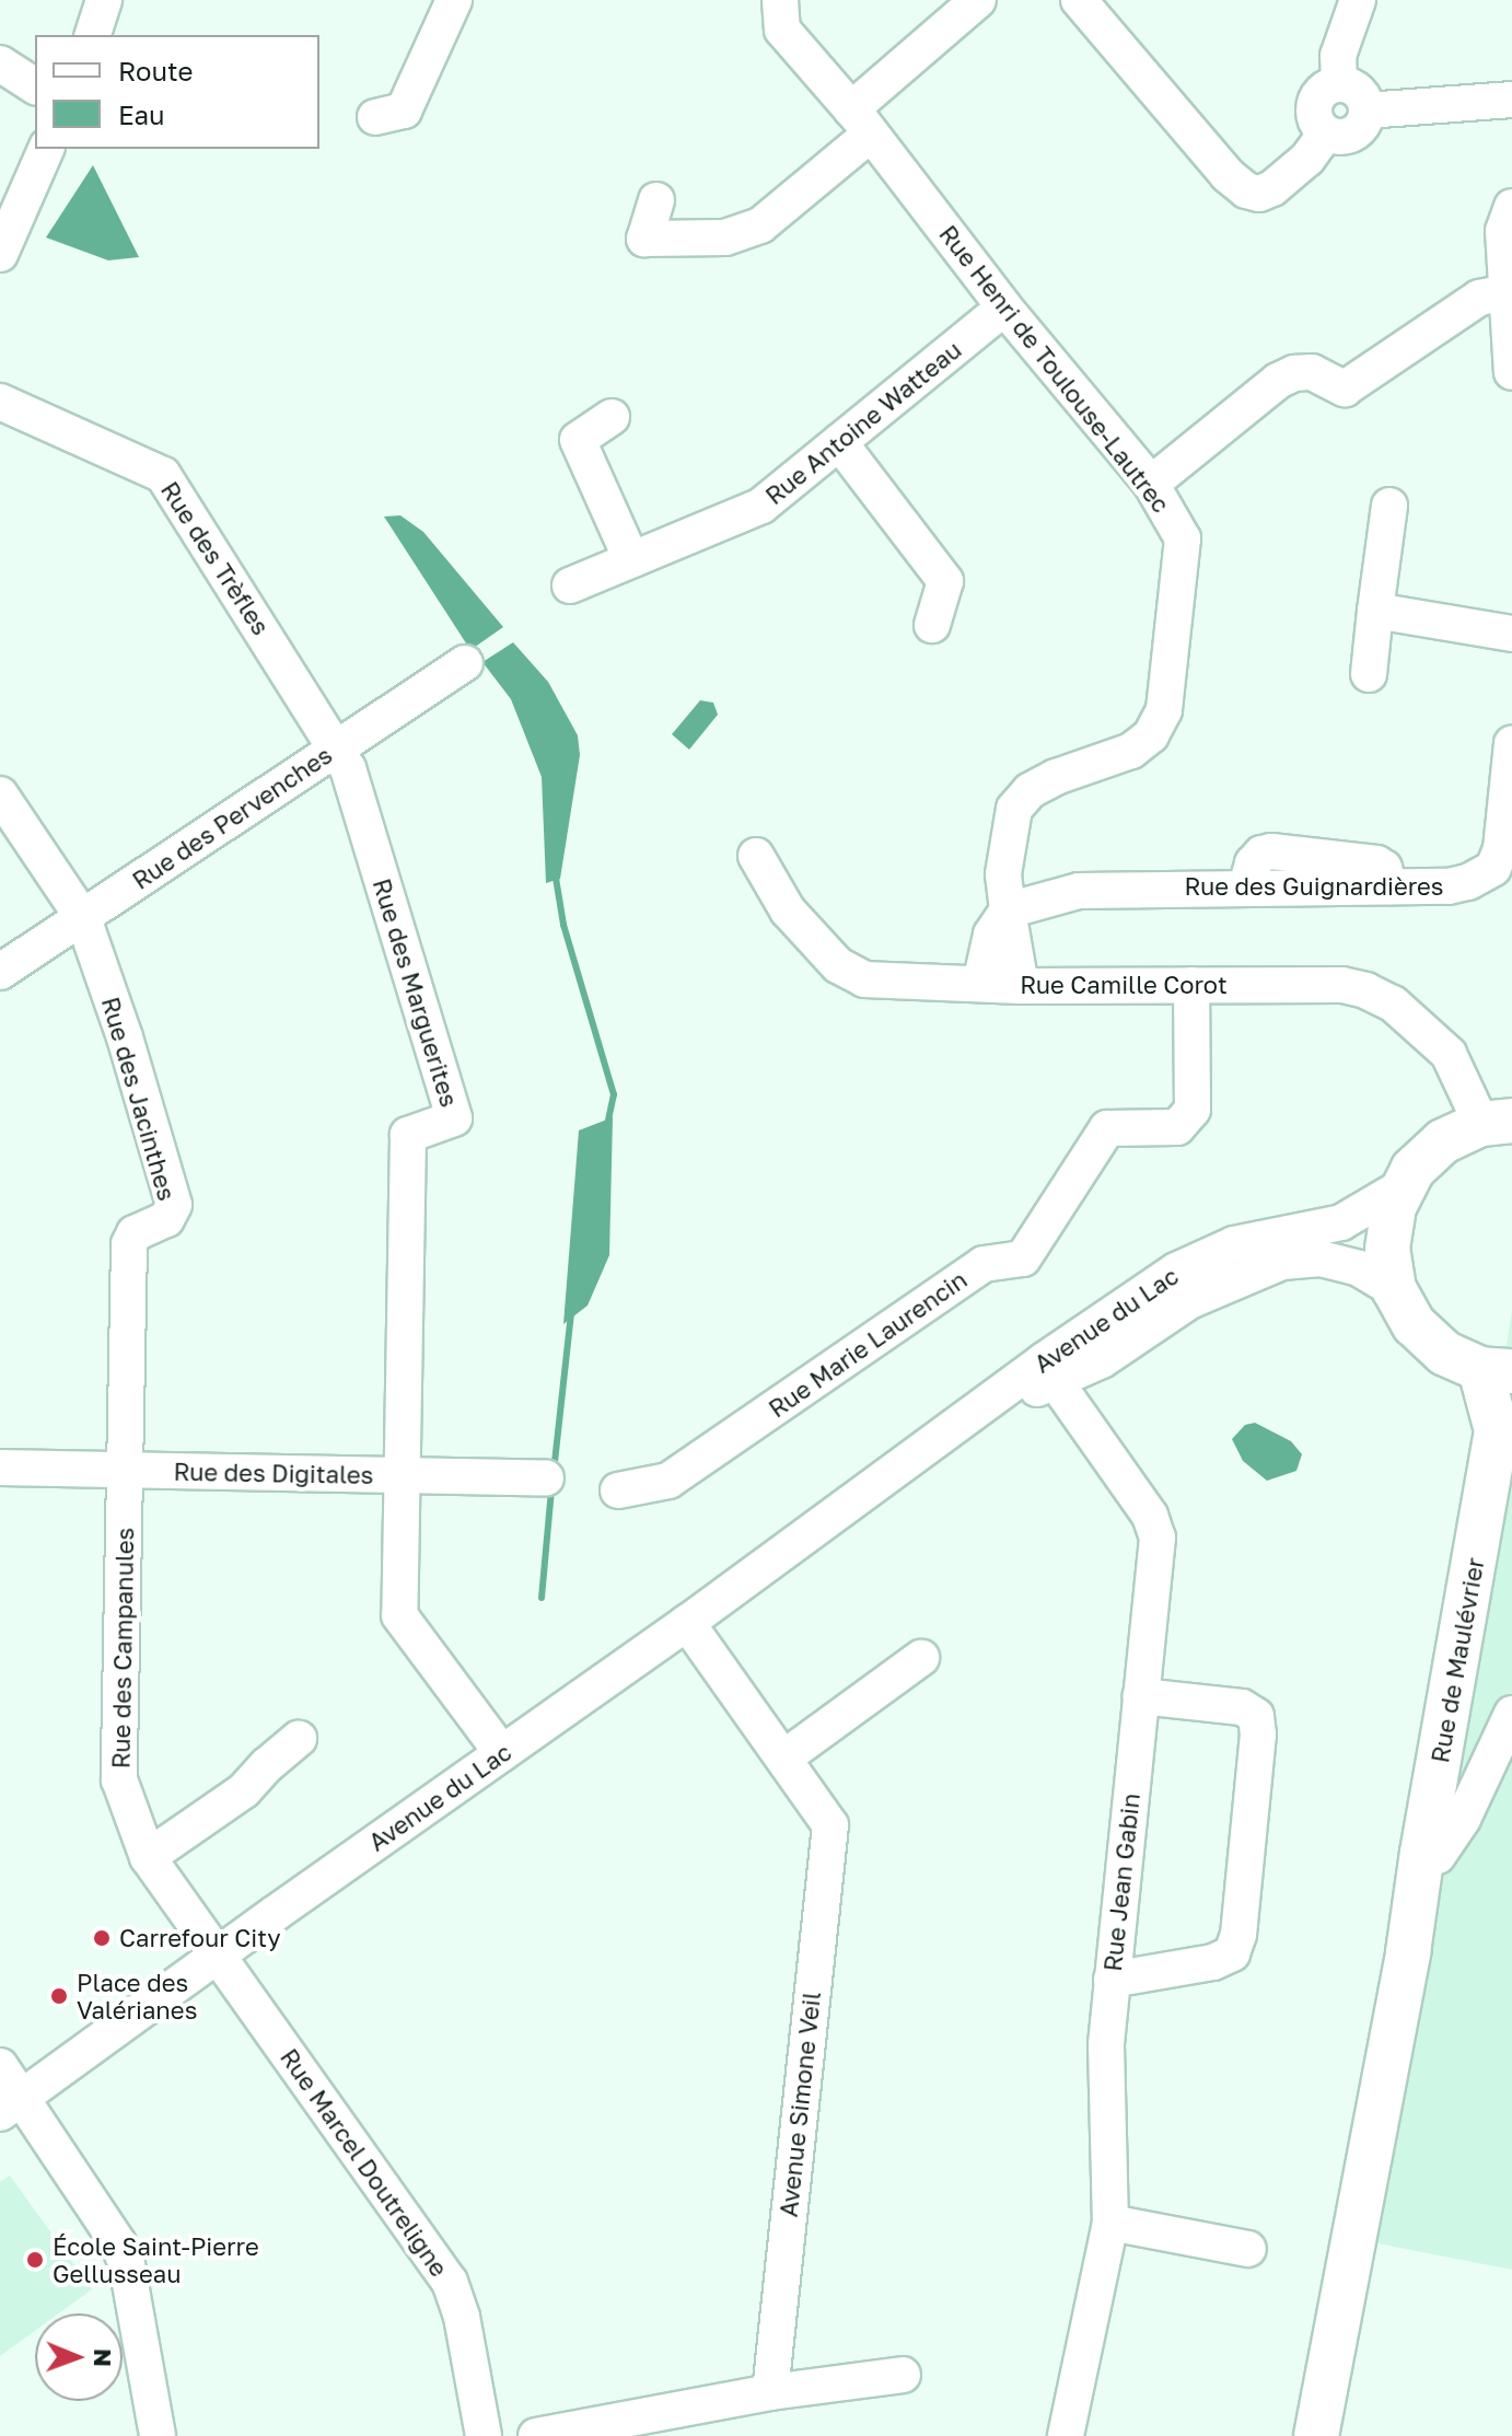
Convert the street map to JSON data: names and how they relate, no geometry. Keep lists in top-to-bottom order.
{
  "streets": {
    "main road": ["Rue de Maulévrier"],
    "street": [
      "Rue Henri de Toulouse-Lautrec",
      "Rue Antoine Watteau",
      "Rue des Trèfles",
      "Rue des Pervenches",
      "Rue des Guignardières",
      "Rue Camille Corot",
      "Rue des Marguerites",
      "Rue des Jacinthes",
      "Avenue du Lac",
      "Rue Marie Laurencin",
      "Rue des Digitales",
      "Rue des Campanules",
      "Rue Jean Gabin",
      "Avenue Simone Veil",
      "Rue Marcel Doutreligne"
    ]
  },
  "crossings": [
    ["Rue Henri de Toulouse-Lautrec", "Rue Antoine Watteau"],
    ["Rue Henri de Toulouse-Lautrec", "Rue des Guignardières"],
    ["Rue Henri de Toulouse-Lautrec", "Rue Camille Corot"],
    ["Rue des Trèfles", "Rue des Pervenches"],
    ["Rue des Trèfles", "Rue des Marguerites"],
    ["Rue des Pervenches", "Rue des Marguerites"],
    ["Rue des Pervenches", "Rue des Jacinthes"],
    ["Rue Camille Corot", "Rue Marie Laurencin"],
    ["Rue des Marguerites", "Rue des Digitales"],
    ["Rue des Jacinthes", "Rue des Digitales"],
    ["Rue des Jacinthes", "Rue des Campanules"],
    ["Avenue du Lac", "Rue des Campanules"],
    ["Avenue du Lac", "Rue Jean Gabin"],
    ["Avenue du Lac", "Avenue Simone Veil"],
    ["Avenue du Lac", "Rue Marcel Doutreligne"],
    ["Rue des Digitales", "Rue des Campanules"],
    ["Rue des Campanules", "Rue Marcel Doutreligne"]
  ],
  "places": ["Carrefour City", "Place des Valérianes", "École Saint-Pierre Gellusseau"],
  "legend": ["Route", "Eau"],
  "north": "right"
}
